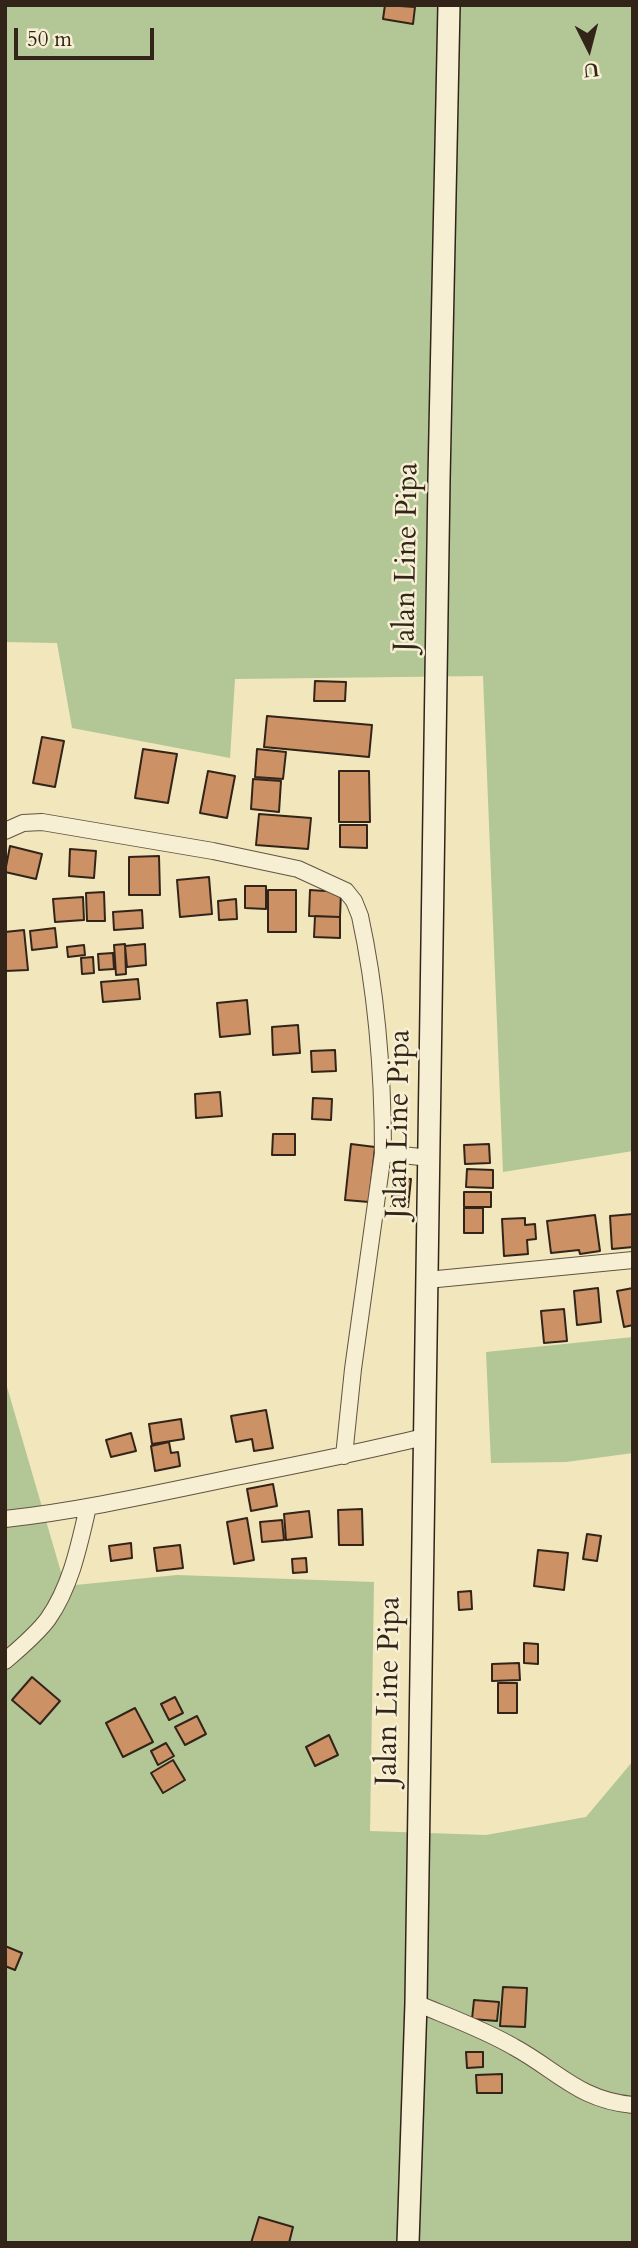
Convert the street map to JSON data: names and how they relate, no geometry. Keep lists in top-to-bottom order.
{
  "streets": {
    "main road": ["Jalan Line Pipa"]
  },
  "scale_bar": "50 m",
  "north": "bottom"
}
